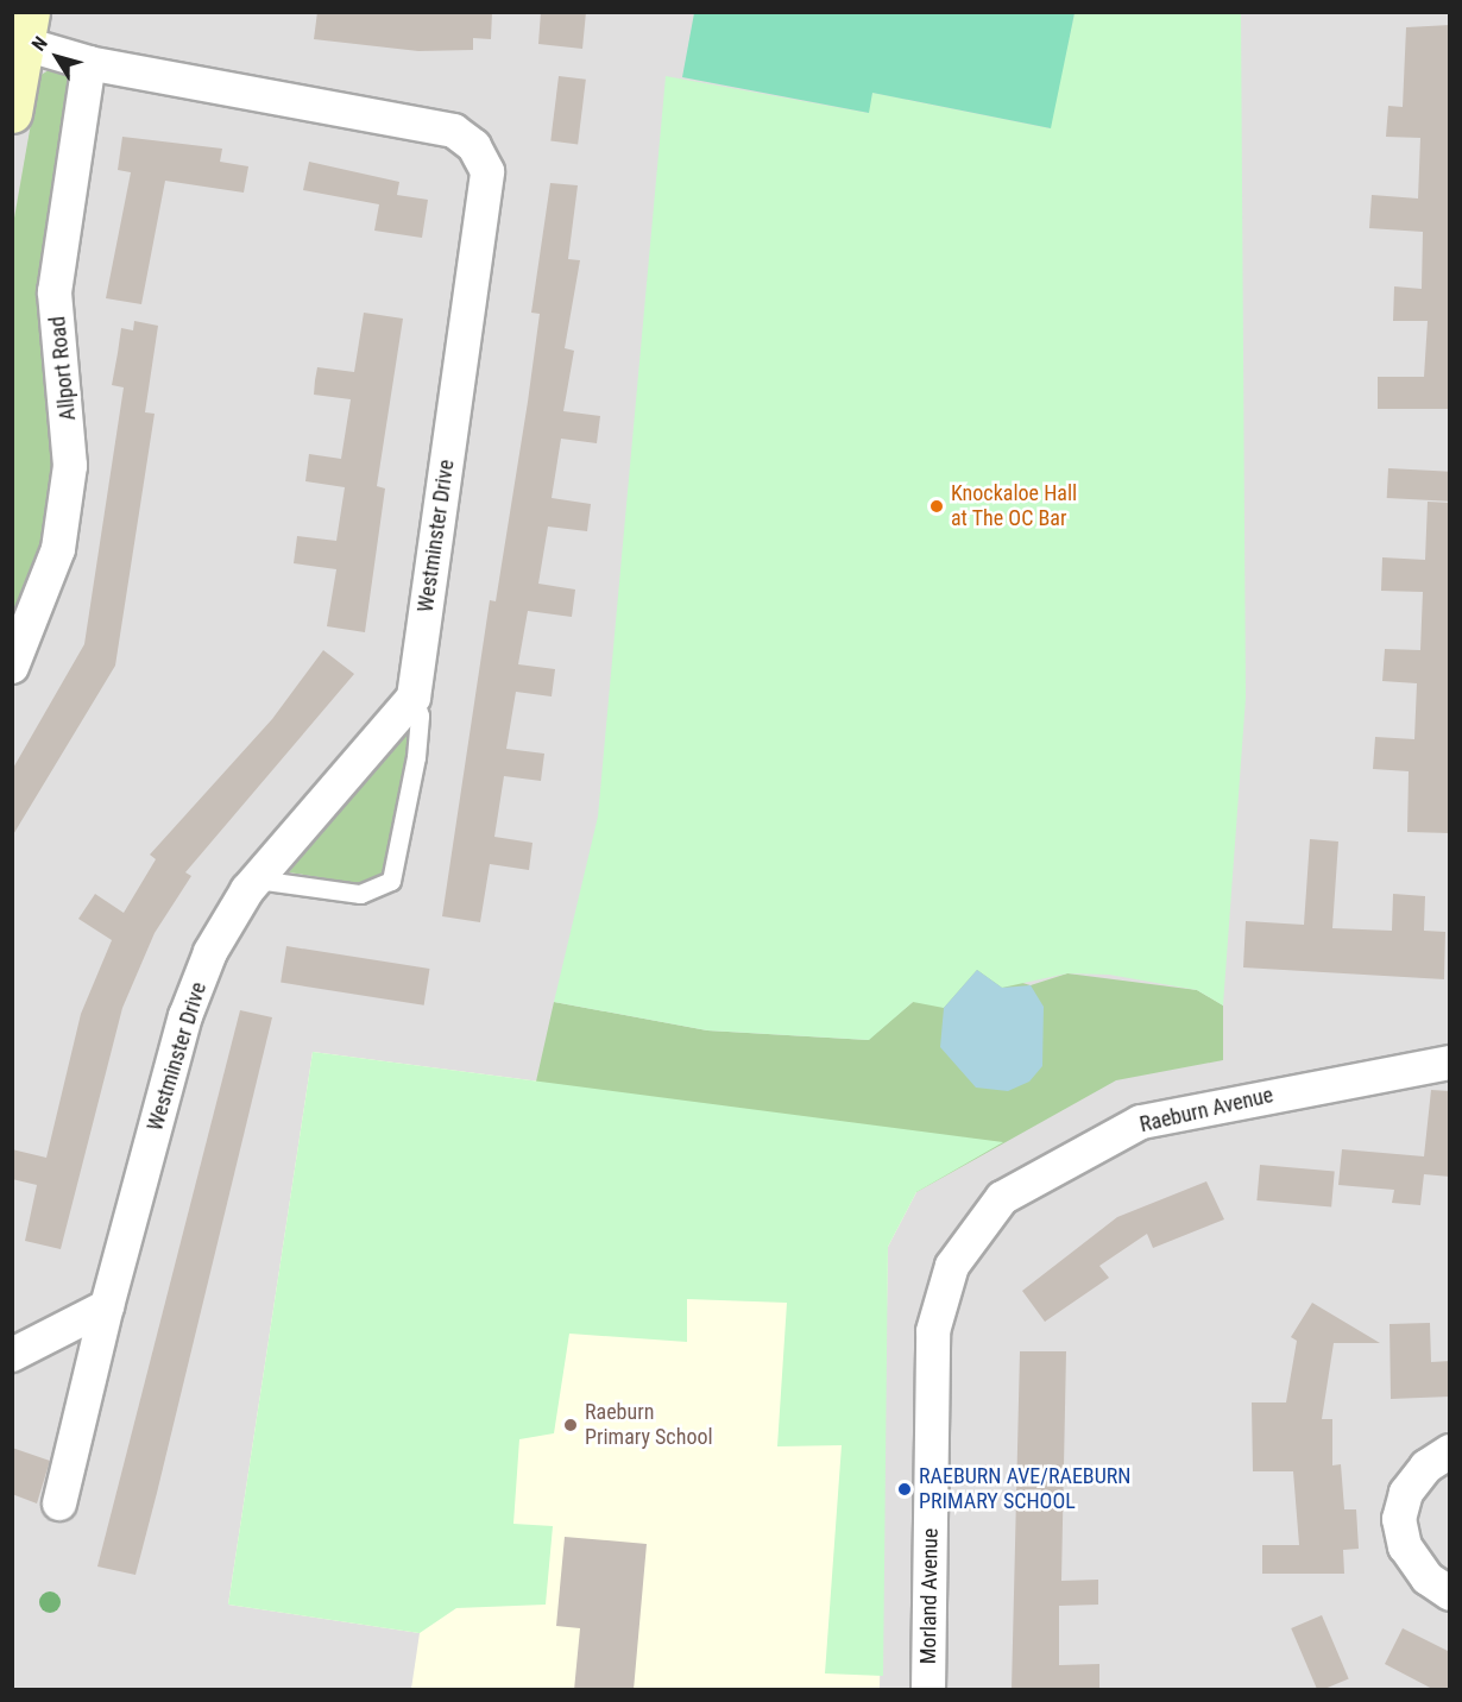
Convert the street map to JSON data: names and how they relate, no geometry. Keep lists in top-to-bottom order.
{
  "streets": {
    "street": [
      "Allport Road",
      "Westminster Drive",
      "Raeburn Avenue",
      "Morland Avenue"
    ]
  },
  "crossings": [
    ["Allport Road", "Westminster Drive"],
    ["Raeburn Avenue", "Morland Avenue"]
  ],
  "places": ["Knockaloe Hall at The OC Bar", "Raeburn Primary School", "RAEBURN AVE/RAEBURN PRIMARY SCHOOL"],
  "north": "top left"
}
